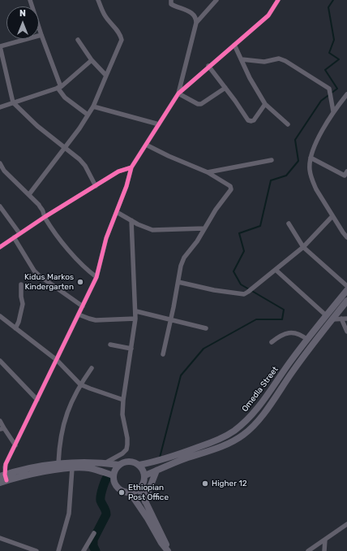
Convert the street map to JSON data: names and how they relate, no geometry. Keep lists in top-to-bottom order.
{
  "streets": {
    "main road": ["Omedla Street"]
  },
  "places": ["Kidus Markos Kindergarten", "Higher 12", "Ethiopian Post Office"],
  "north": "top"
}
